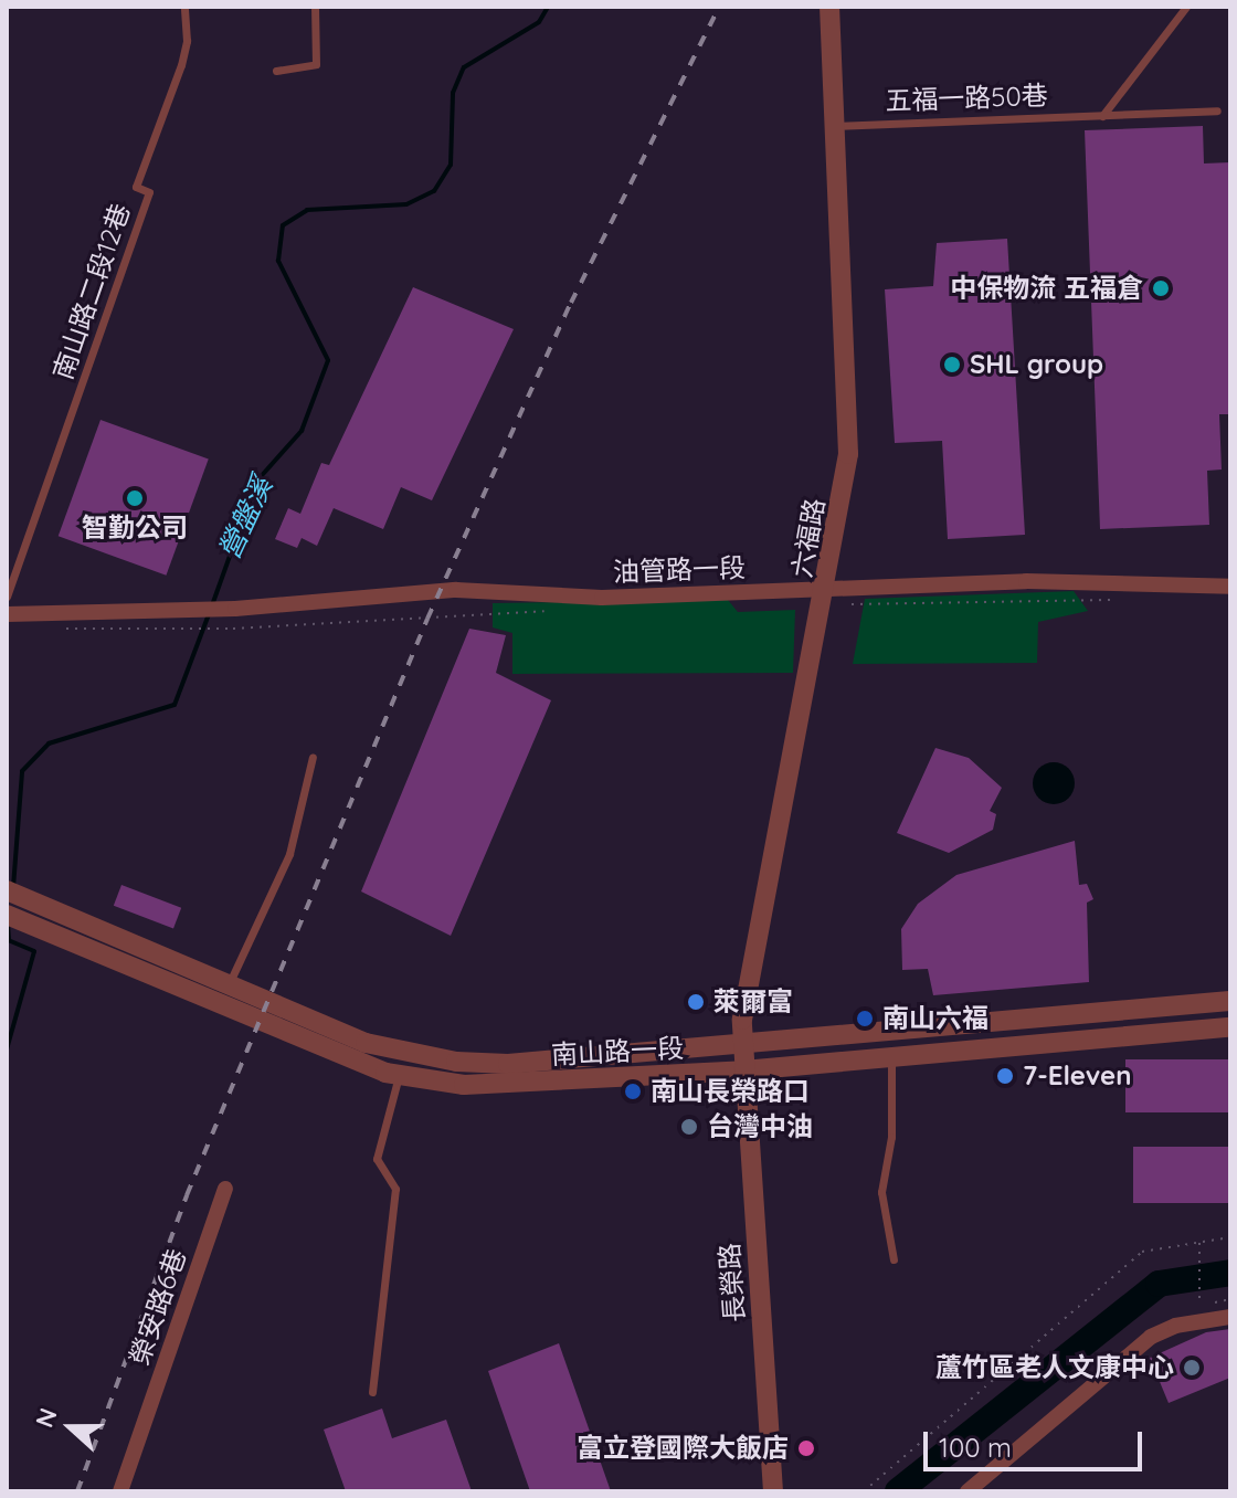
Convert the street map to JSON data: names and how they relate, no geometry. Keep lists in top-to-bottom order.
{
  "streets": {
    "street": [
      "六福路",
      "油管路一段",
      "南山路一段",
      "長榮路",
      "榮安路6巷"
    ],
    "lane": ["五福一路50巷", "南山路二段12巷"]
  },
  "crossings": [
    ["五福一路50巷", "六福路"],
    ["六福路", "油管路一段"],
    ["六福路", "南山路一段"],
    ["六福路", "長榮路"],
    ["南山路一段", "長榮路"]
  ],
  "water": ["營盤溪"],
  "places": [
    "中保物流 五福倉",
    "SHL group",
    "智勤公司",
    "萊爾富",
    "南山六福",
    "7-Eleven",
    "南山長榮路口",
    "台灣中油",
    "蘆竹區老人文康中心",
    "富立登國際大飯店"
  ],
  "scale_bar": "100 m",
  "north": "left"
}
